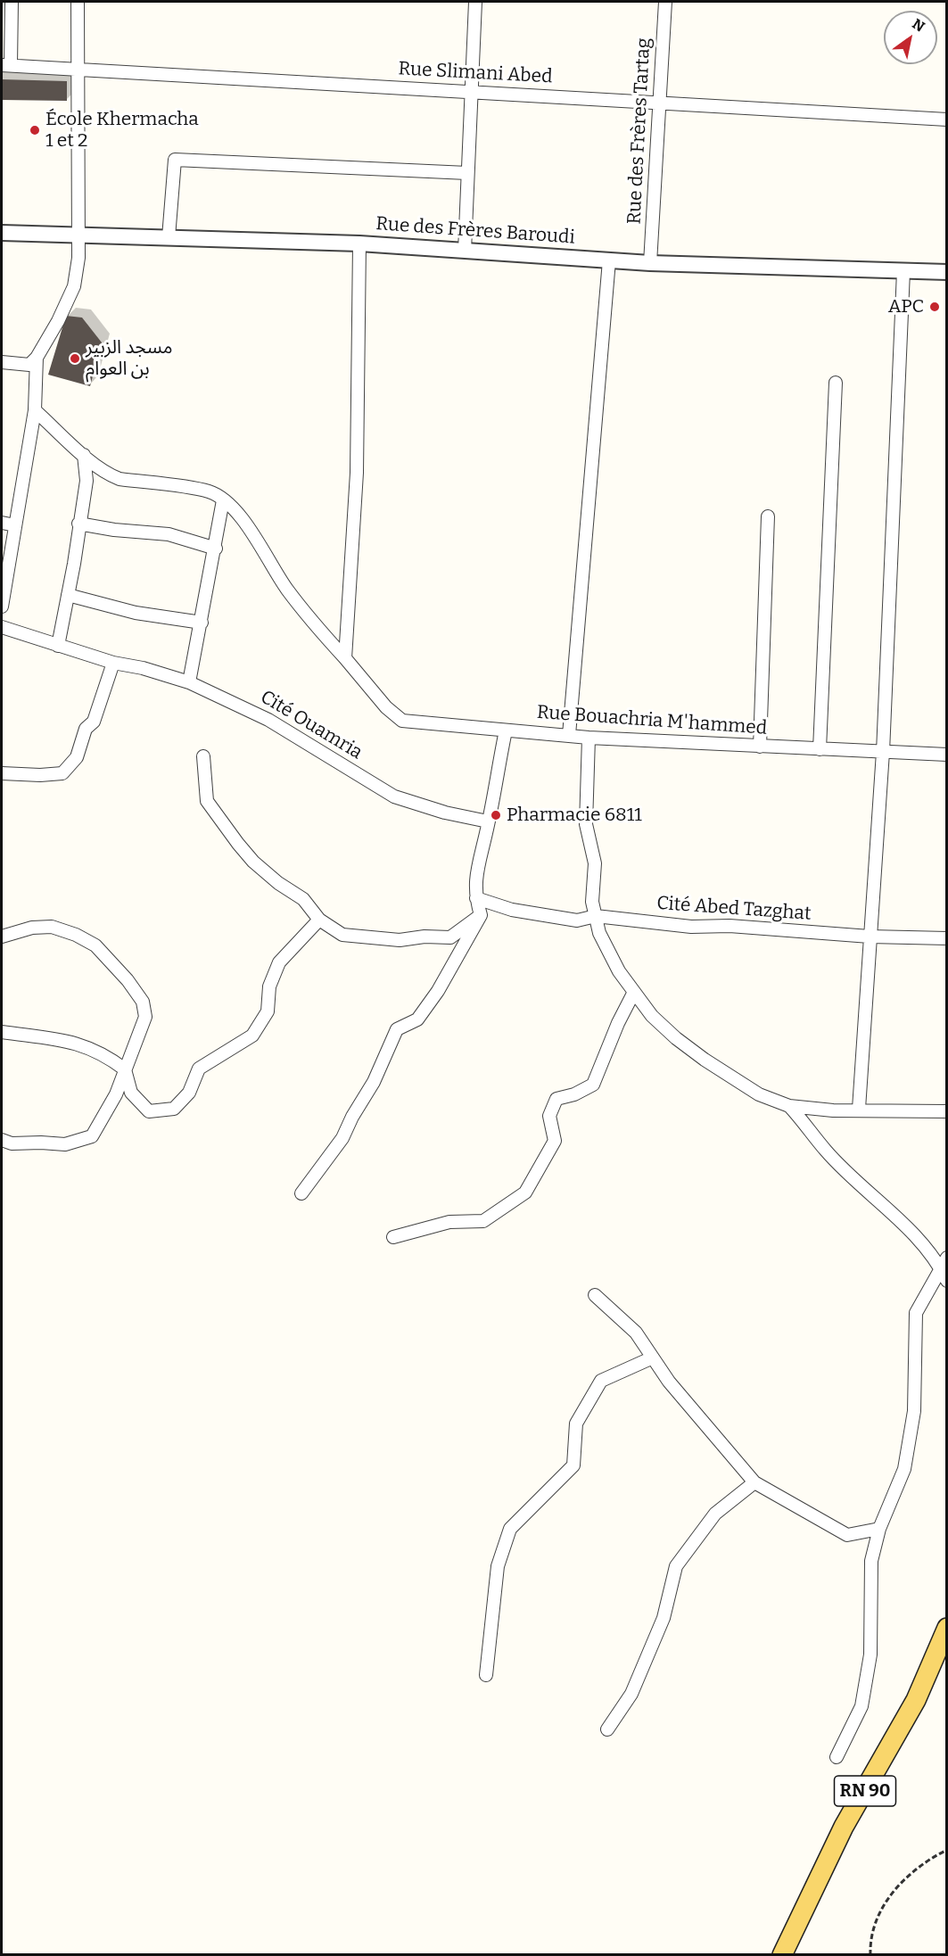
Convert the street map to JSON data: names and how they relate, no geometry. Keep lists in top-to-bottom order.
{
  "streets": {
    "main road": ["RN 90"],
    "street": [
      "Rue Slimani Abed",
      "Rue des Frères Tartag",
      "Rue des Frères Baroudi",
      "Rue Bouachria M'hammed",
      "Cité Ouamria",
      "Cité Abed Tazghat"
    ]
  },
  "crossings": [
    ["Rue Slimani Abed", "Rue des Frères Tartag"],
    ["Rue des Frères Tartag", "Rue des Frères Baroudi"]
  ],
  "places": [
    "École Khermacha 1 et 2",
    "APC",
    "مسجد الزبير بن العوام",
    "Pharmacie 6811"
  ],
  "north": "top right"
}
